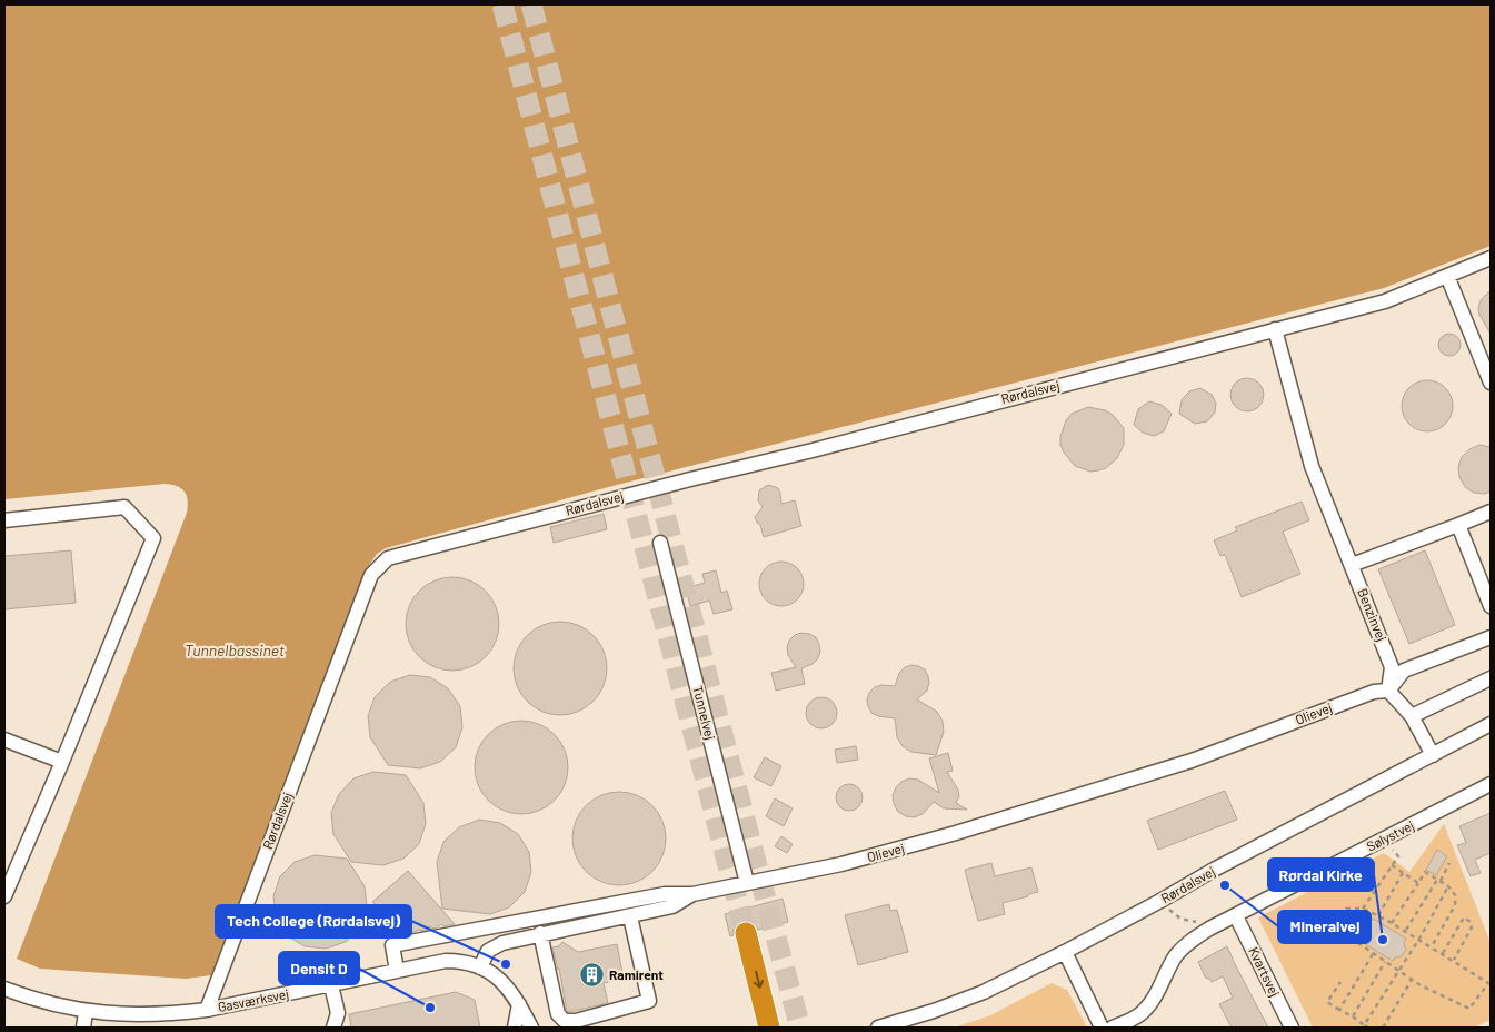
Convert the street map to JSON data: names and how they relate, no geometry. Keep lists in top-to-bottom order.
{
  "streets": {
    "street": [
      "Rørdalsvej",
      "Benzinvej",
      "Tunnelvej",
      "Olievej",
      "Sølystvej",
      "Kvartsvej",
      "Gasværksvej"
    ]
  },
  "crossings": [
    ["Rørdalsvej", "Benzinvej"],
    ["Rørdalsvej", "Gasværksvej"],
    ["Benzinvej", "Olievej"],
    ["Tunnelvej", "Olievej"],
    ["Olievej", "Gasværksvej"],
    ["Sølystvej", "Kvartsvej"]
  ],
  "water": ["Tunnelbassinet"],
  "places": {
    "other": [
      "Mineralvej",
      "Rørdal Kirke",
      "Tech College (Rørdalsvej)",
      "Densit D"
    ],
    "building": ["Ramirent"]
  }
}
